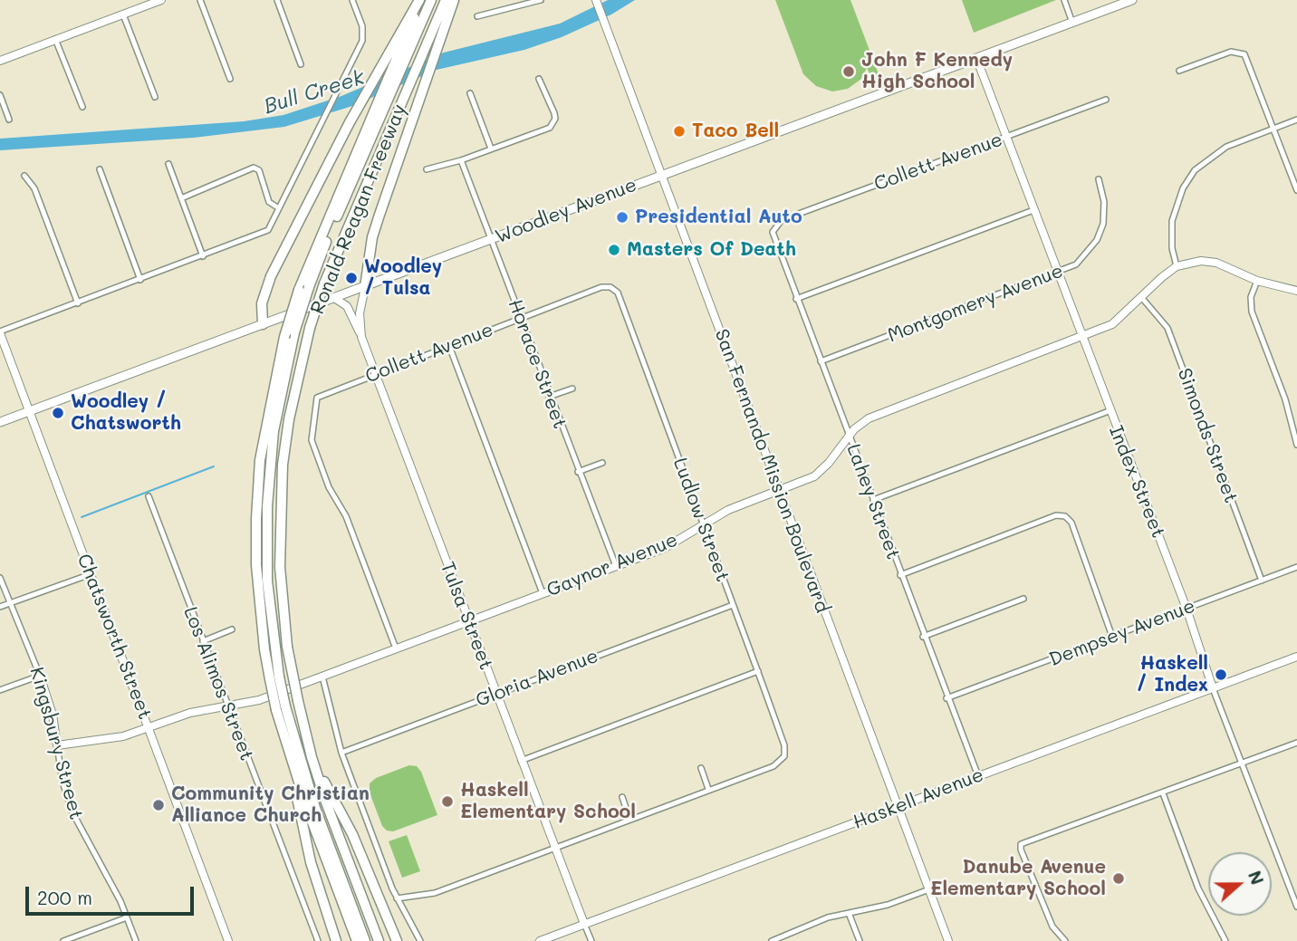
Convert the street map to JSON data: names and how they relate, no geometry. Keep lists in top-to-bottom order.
{
  "streets": {
    "highway": ["Ronald Reagan Freeway"],
    "main road": ["Woodley Avenue"],
    "street": [
      "Collett Avenue",
      "Montgomery Avenue",
      "Horace Street",
      "Simonds Street",
      "San Fernando Mission Boulevard",
      "Index Street",
      "Lahey Street",
      "Ludlow Street",
      "Gaynor Avenue",
      "Tulsa Street",
      "Dempsey Avenue",
      "Chatsworth Street",
      "Gloria Avenue",
      "Los Alimos Street",
      "Kingsbury Street",
      "Haskell Avenue"
    ]
  },
  "crossings": [
    ["Collett Avenue", "Horace Street"],
    ["Collett Avenue", "Index Street"],
    ["Collett Avenue", "Lahey Street"],
    ["Collett Avenue", "Ludlow Street"],
    ["Collett Avenue", "Gaynor Avenue"],
    ["Collett Avenue", "Tulsa Street"],
    ["Woodley Avenue", "Horace Street"],
    ["Woodley Avenue", "San Fernando Mission Boulevard"],
    ["Woodley Avenue", "Index Street"],
    ["Woodley Avenue", "Tulsa Street"],
    ["Woodley Avenue", "Chatsworth Street"],
    ["Montgomery Avenue", "Index Street"],
    ["Montgomery Avenue", "Lahey Street"],
    ["Horace Street", "Gaynor Avenue"],
    ["Simonds Street", "Gaynor Avenue"],
    ["Simonds Street", "Dempsey Avenue"],
    ["San Fernando Mission Boulevard", "Gaynor Avenue"],
    ["San Fernando Mission Boulevard", "Haskell Avenue"],
    ["Index Street", "Gaynor Avenue"],
    ["Index Street", "Dempsey Avenue"],
    ["Index Street", "Haskell Avenue"],
    ["Lahey Street", "Gaynor Avenue"],
    ["Lahey Street", "Dempsey Avenue"],
    ["Lahey Street", "Haskell Avenue"],
    ["Ludlow Street", "Gaynor Avenue"],
    ["Ludlow Street", "Gloria Avenue"],
    ["Gaynor Avenue", "Tulsa Street"],
    ["Gaynor Avenue", "Chatsworth Street"],
    ["Gaynor Avenue", "Los Alimos Street"],
    ["Gaynor Avenue", "Kingsbury Street"],
    ["Tulsa Street", "Gloria Avenue"],
    ["Tulsa Street", "Haskell Avenue"]
  ],
  "water": ["Bull Creek"],
  "places": [
    "John F Kennedy High School",
    "Taco Bell",
    "Presidential Auto",
    "Masters Of Death",
    "Woodley / Tulsa",
    "Woodley / Chatsworth",
    "Haskell / Index",
    "Haskell Elementary School",
    "Community Christian Alliance Church",
    "Danube Avenue Elementary School"
  ],
  "scale_bar": "200 m",
  "north": "right"
}
